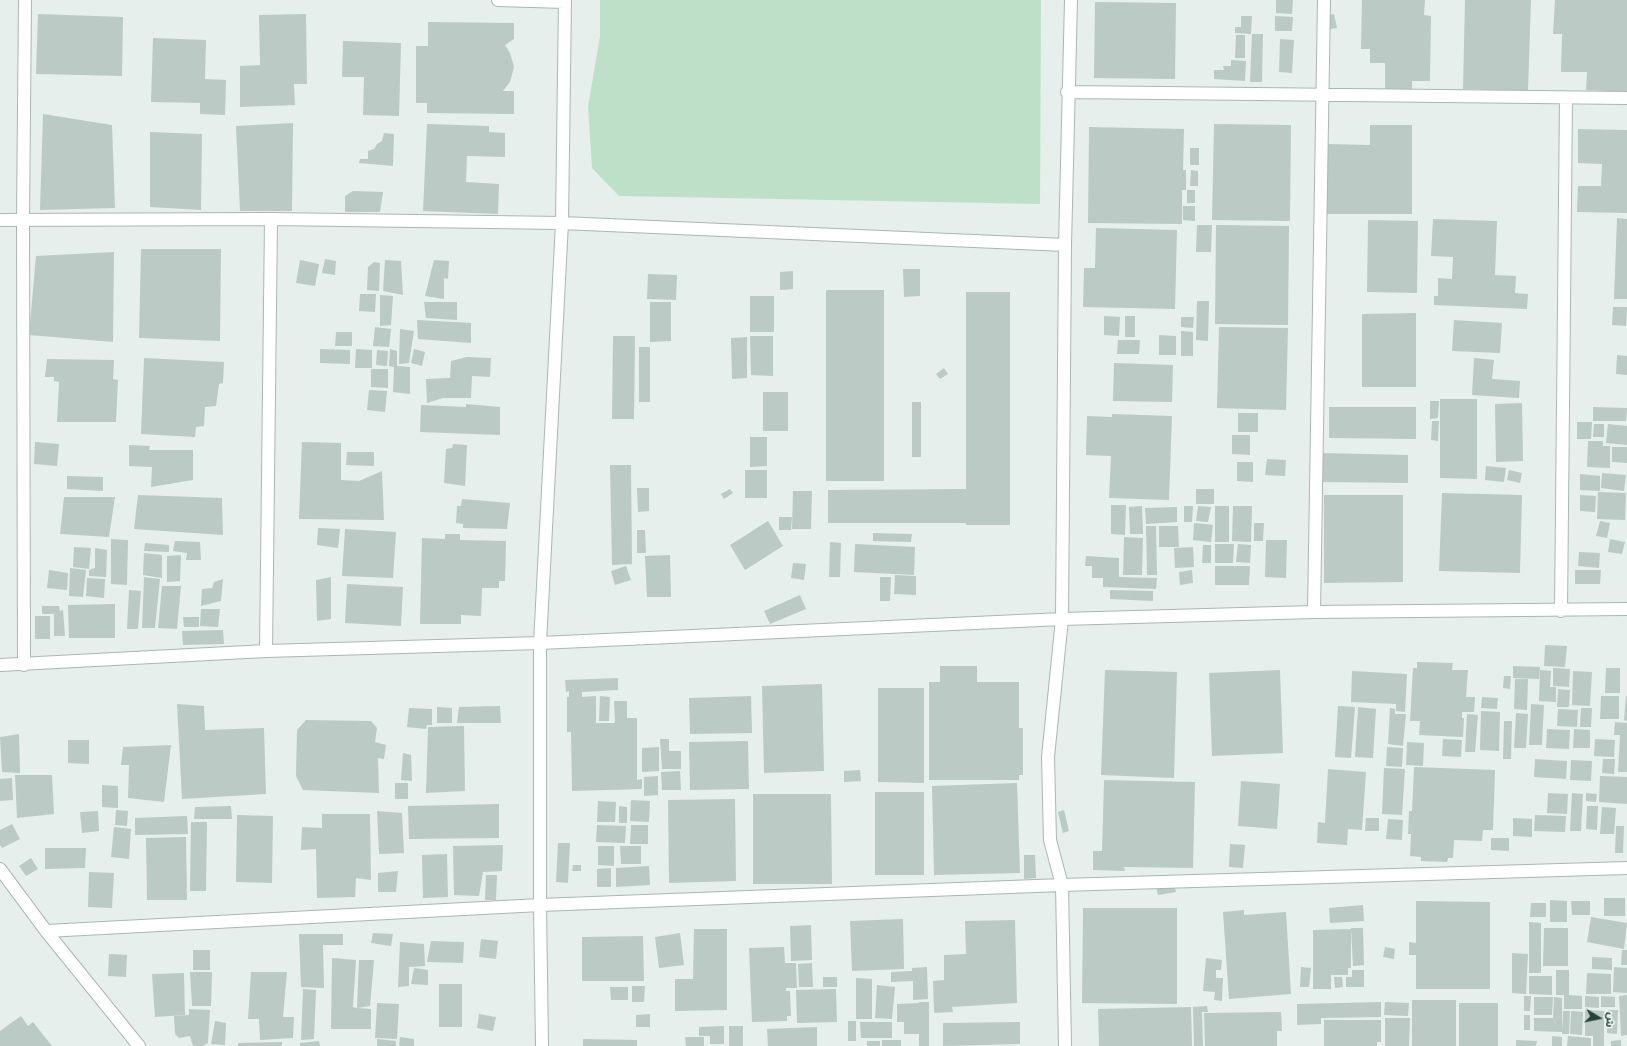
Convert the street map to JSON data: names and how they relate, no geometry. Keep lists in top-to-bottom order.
{
  "north": "right"
}
